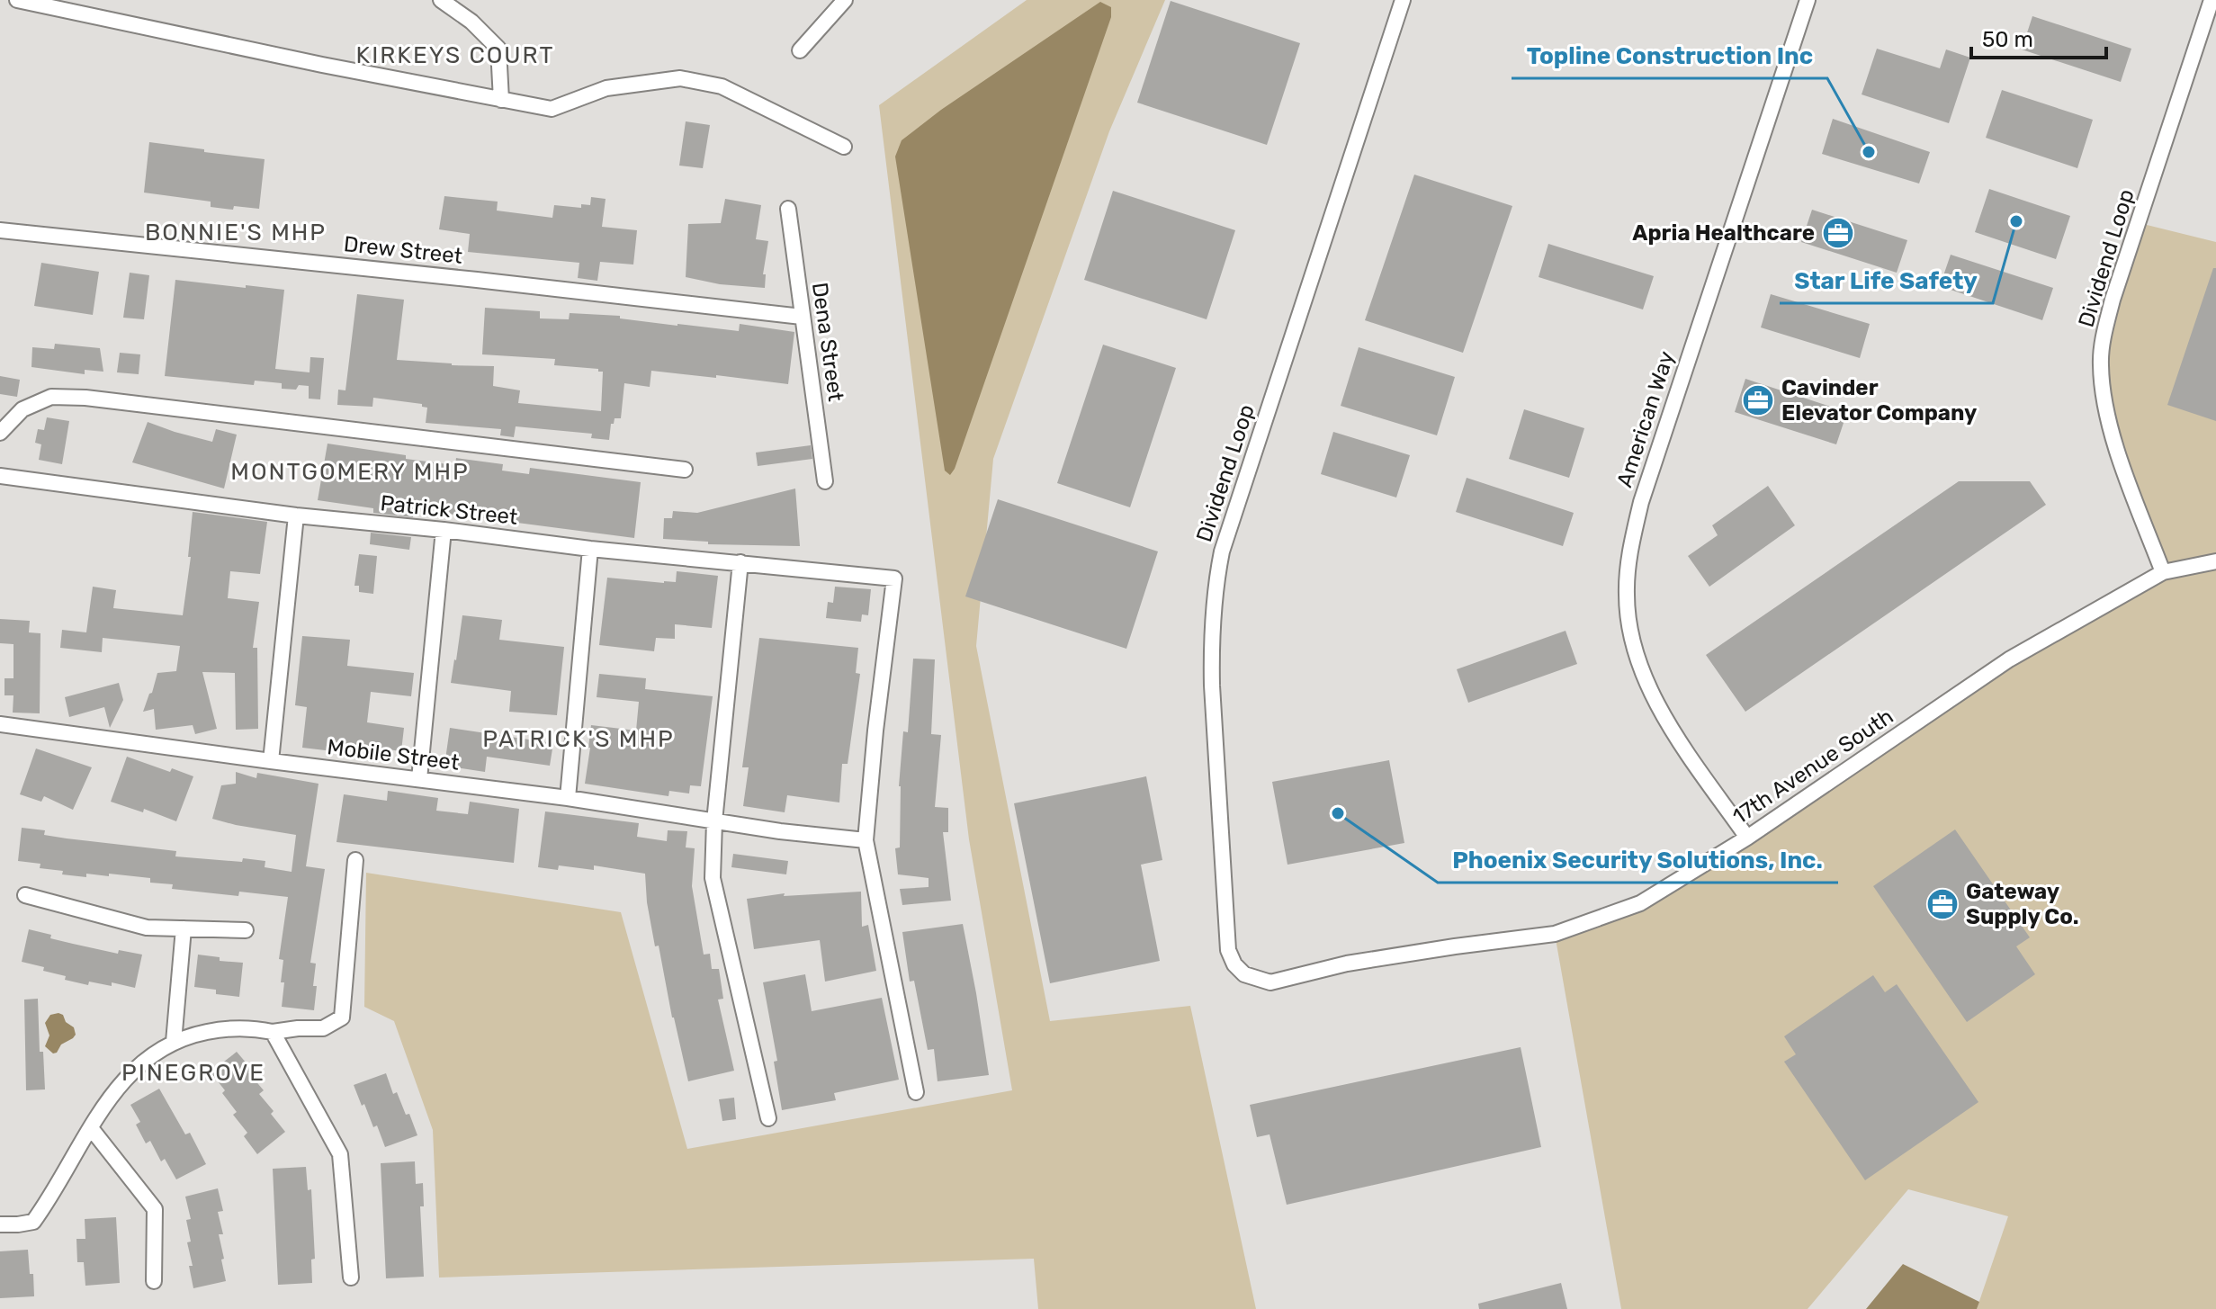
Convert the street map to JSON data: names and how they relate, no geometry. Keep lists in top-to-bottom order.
{
  "streets": {
    "street": [
      "Drew Street",
      "Dividend Loop",
      "Dena Street",
      "American Way",
      "Patrick Street",
      "Mobile Street",
      "17th Avenue South"
    ]
  },
  "crossings": [
    ["Drew Street", "Dena Street"],
    ["Dividend Loop", "17th Avenue South"],
    ["American Way", "17th Avenue South"],
    ["Patrick Street", "Mobile Street"]
  ],
  "districts": [
    "KIRKEYS COURT",
    "BONNIE'S MHP",
    "MONTGOMERY MHP",
    "PATRICK'S MHP",
    "PINEGROVE"
  ],
  "places": {
    "other": ["Topline Construction Inc", "Star Life Safety", "Phoenix Security Solutions, Inc."],
    "office": ["Apria Healthcare", "Cavinder Elevator Company", "Gateway Supply Co."]
  },
  "scale_bar": "50 m"
}
